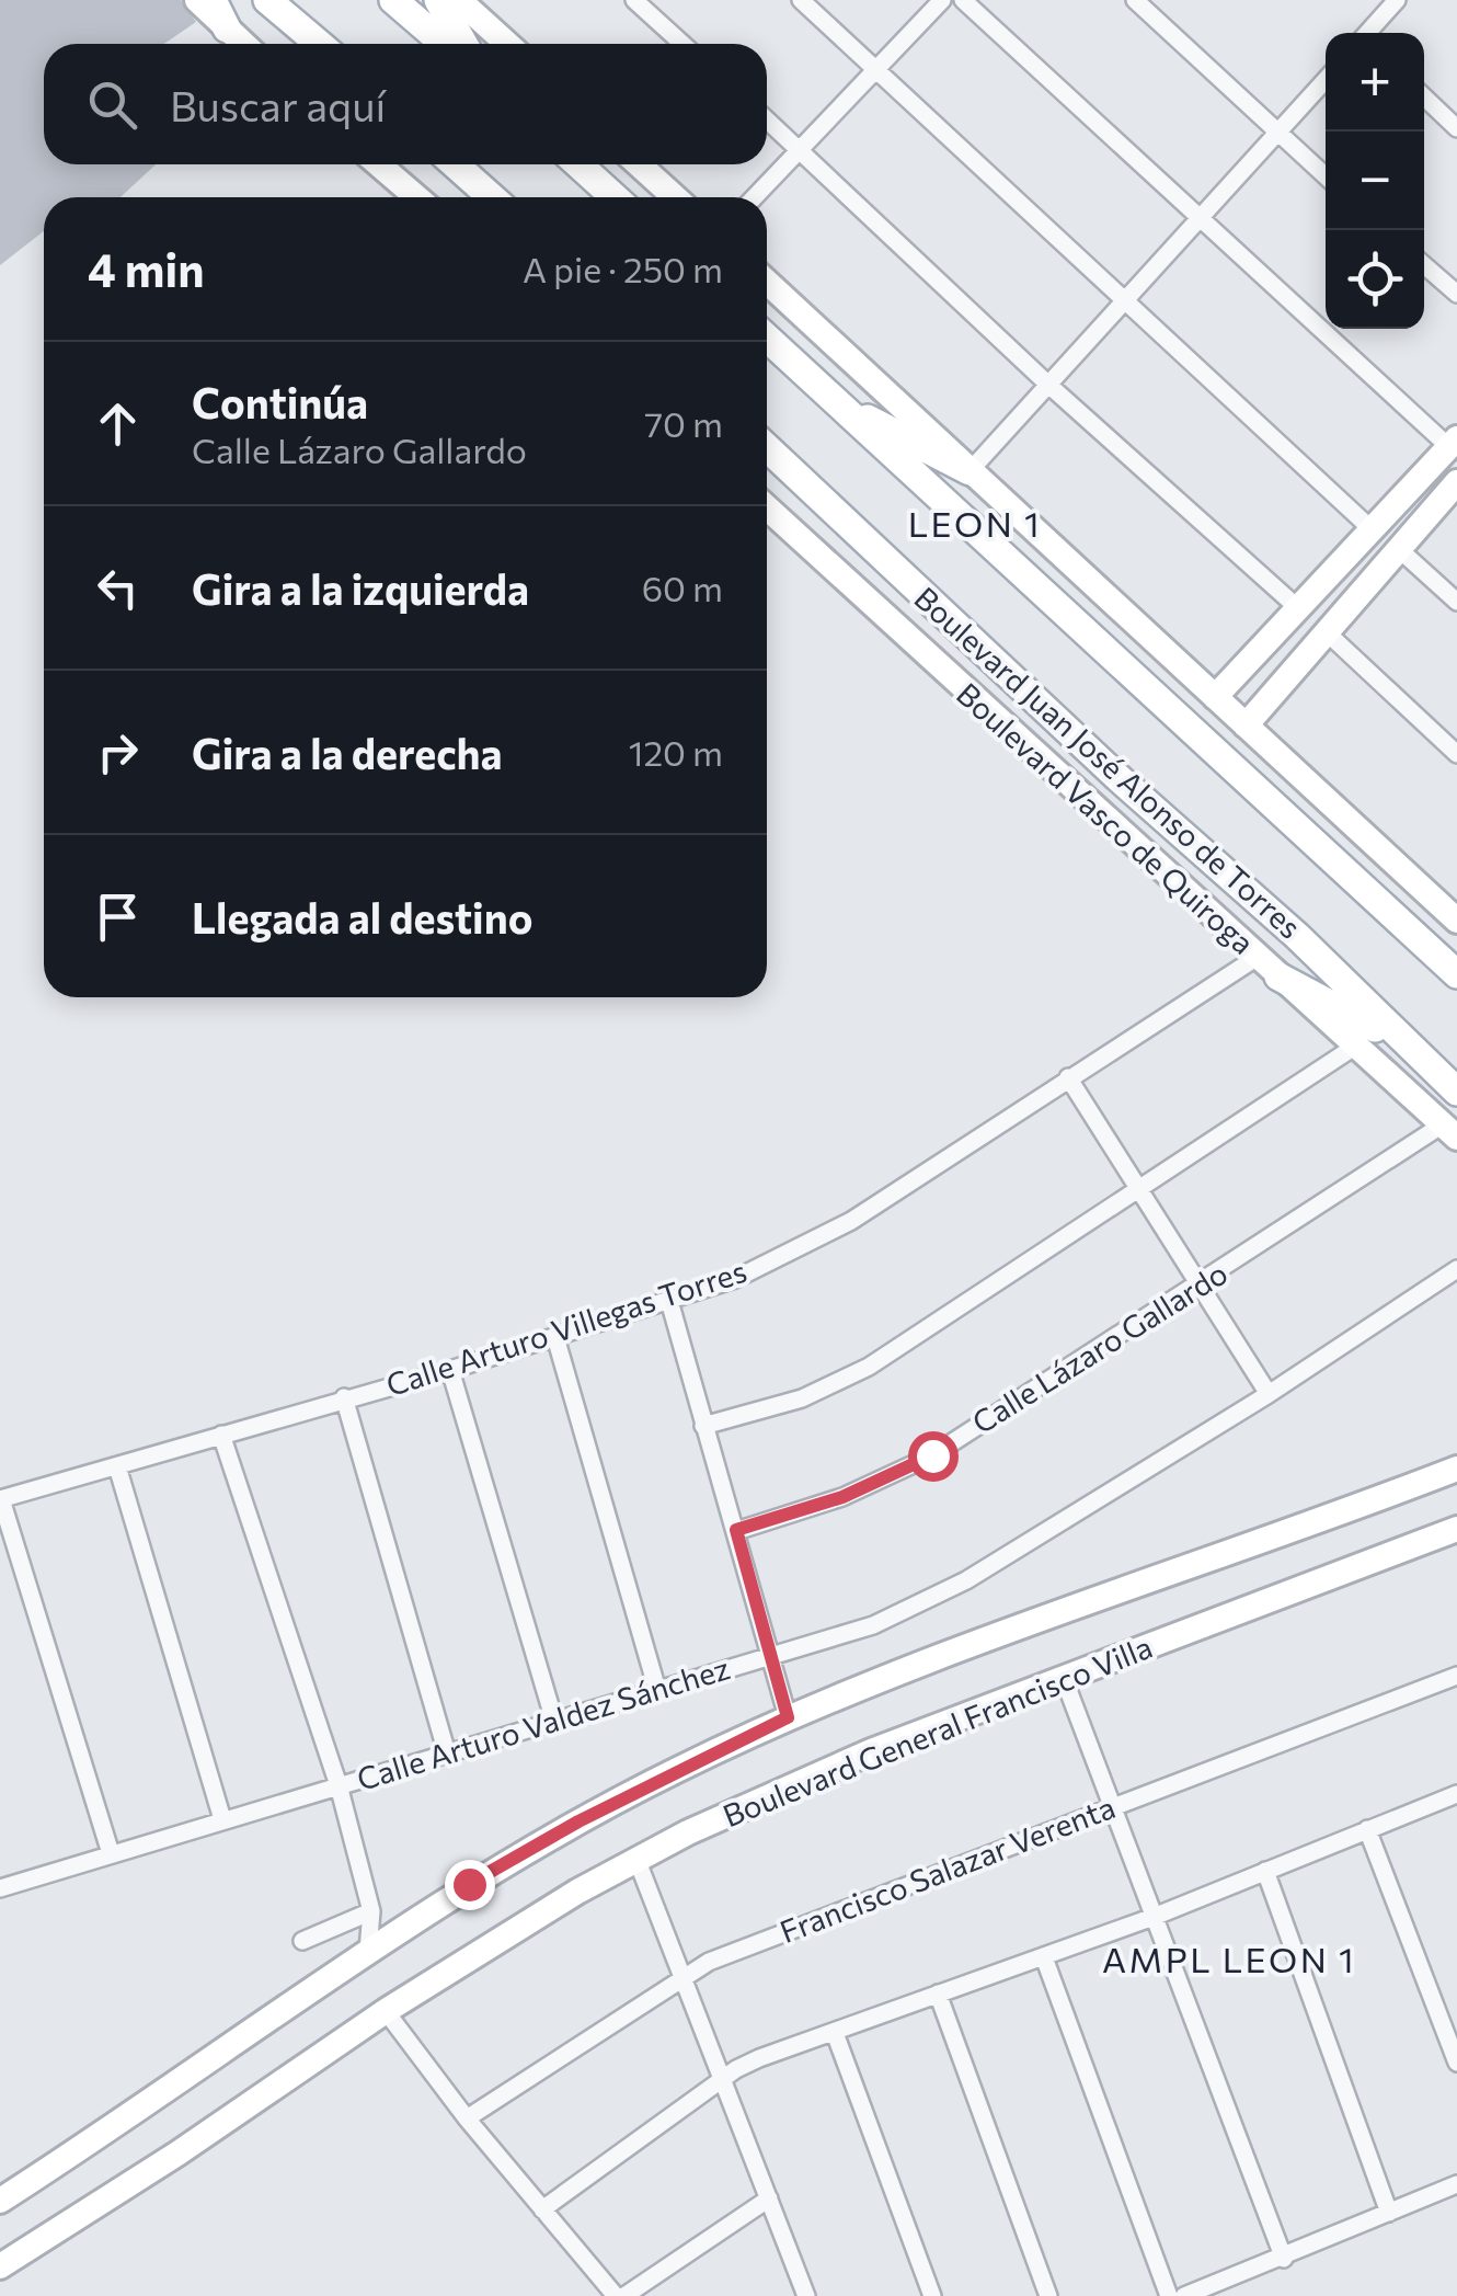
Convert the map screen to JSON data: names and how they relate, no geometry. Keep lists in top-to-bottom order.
{
  "streets": {
    "main road": ["Boulevard Juan José Alonso de Torres", "Boulevard Vasco de Quiroga", "Boulevard General Francisco Villa"],
    "street": [
      "Calle Arturo Villegas Torres",
      "Calle Lázaro Gallardo",
      "Calle Arturo Valdez Sánchez",
      "Francisco Salazar Verenta"
    ]
  },
  "crossings": [
    ["Boulevard Vasco de Quiroga", "Calle Arturo Villegas Torres"],
    ["Boulevard Vasco de Quiroga", "Calle Lázaro Gallardo"]
  ],
  "districts": ["LEON 1", "AMPL LEON 1"],
  "page": {
    "map_buttons": ["+", "−"],
    "search": "Buscar aquí",
    "heading": ["4 min", "A pie · 250 m"],
    "list": [
      ["Continúa", "Calle Lázaro Gallardo", "70 m"],
      ["Gira a la izquierda", "60 m"],
      ["Gira a la derecha", "120 m"],
      "Llegada al destino"
    ]
  }
}
